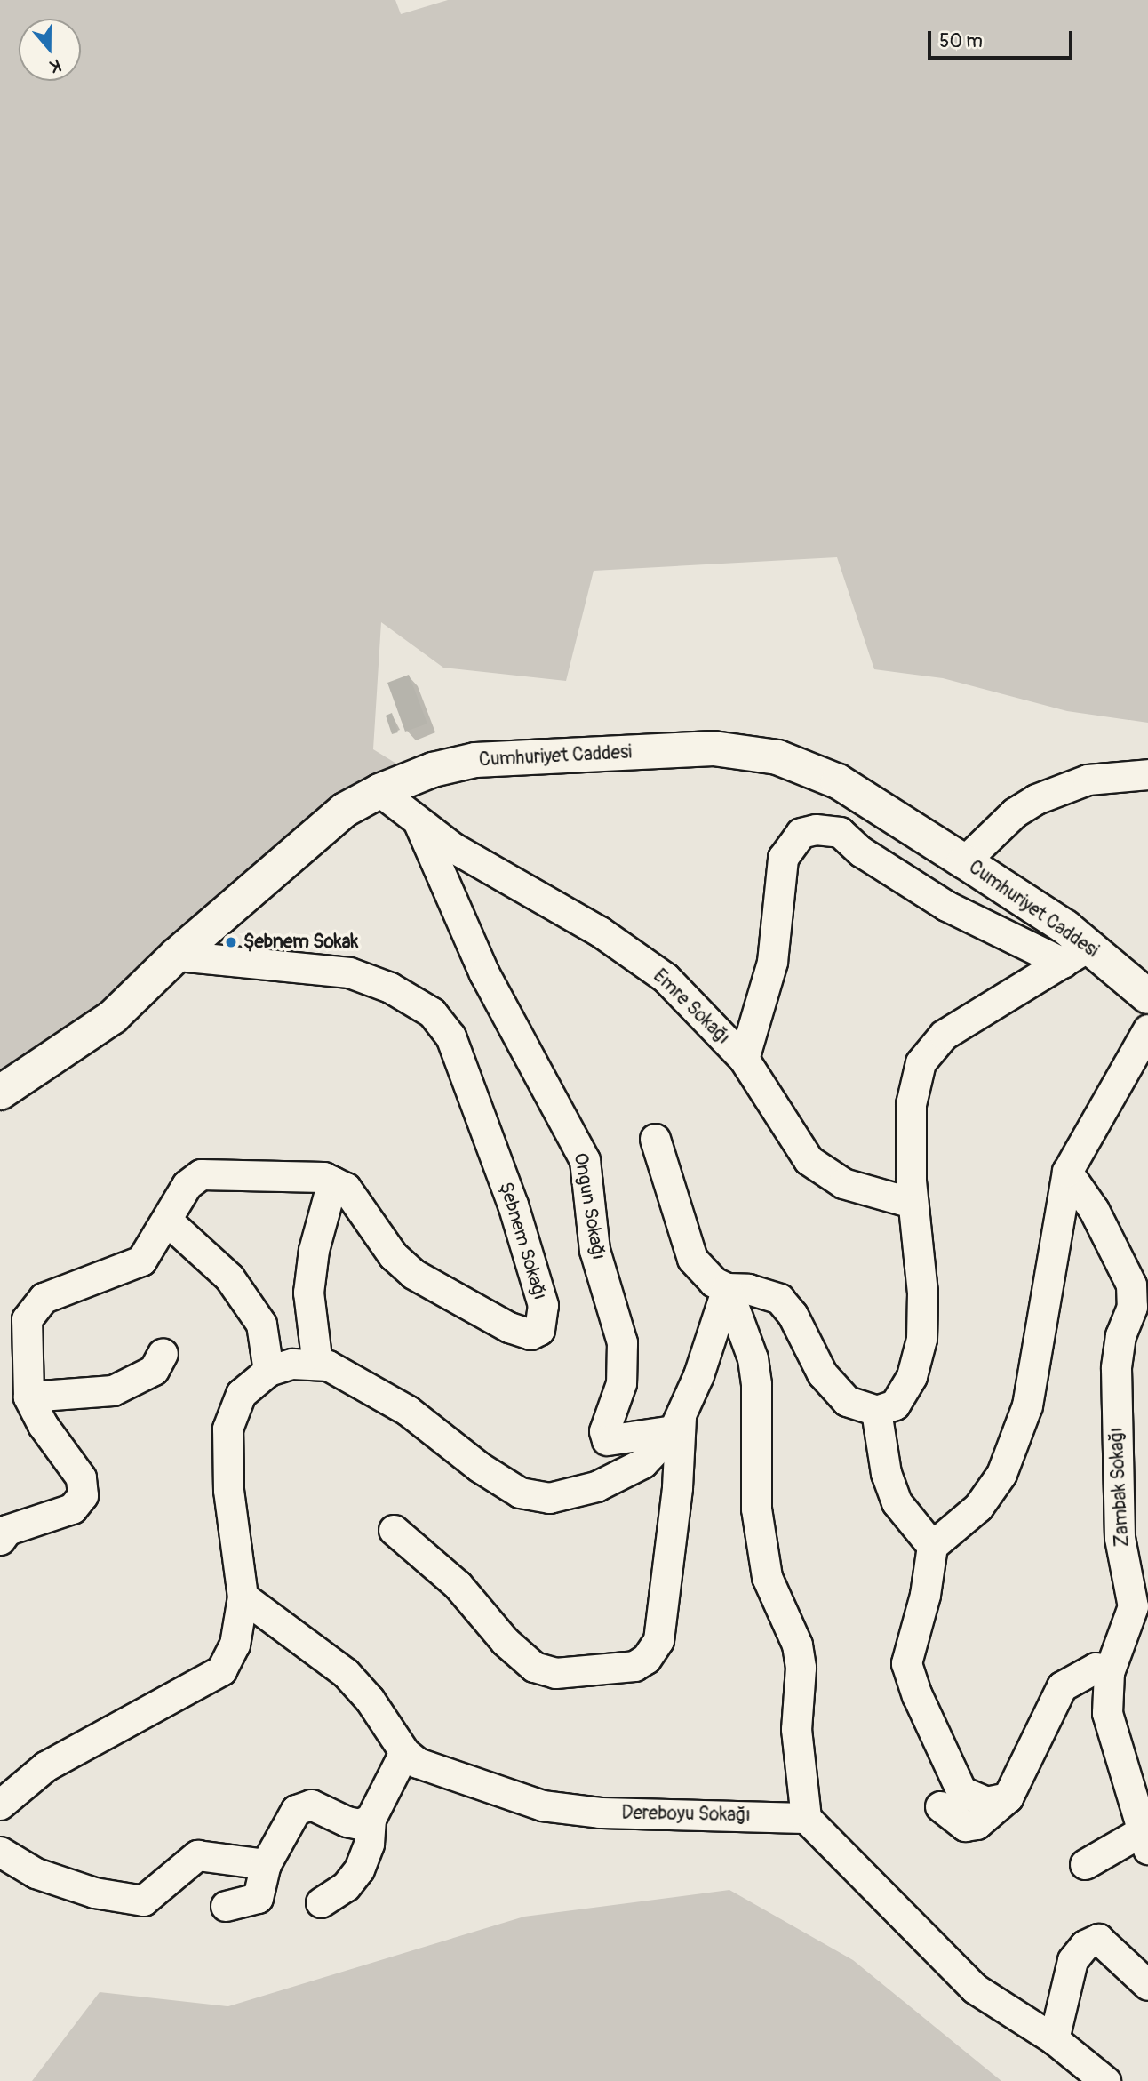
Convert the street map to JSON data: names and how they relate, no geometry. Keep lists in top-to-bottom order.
{
  "streets": {
    "main road": ["Cumhuriyet Caddesi"],
    "street": [
      "Emre Sokağı",
      "Ongun Sokağı",
      "Şebnem Sokağı",
      "Zambak Sokağı",
      "Dereboyu Sokağı"
    ]
  },
  "crossings": [
    ["Cumhuriyet Caddesi", "Emre Sokağı"],
    ["Cumhuriyet Caddesi", "Şebnem Sokağı"],
    ["Emre Sokağı", "Ongun Sokağı"]
  ],
  "places": ["Şebnem Sokak"],
  "scale_bar": "50 m",
  "north": "bottom"
}
